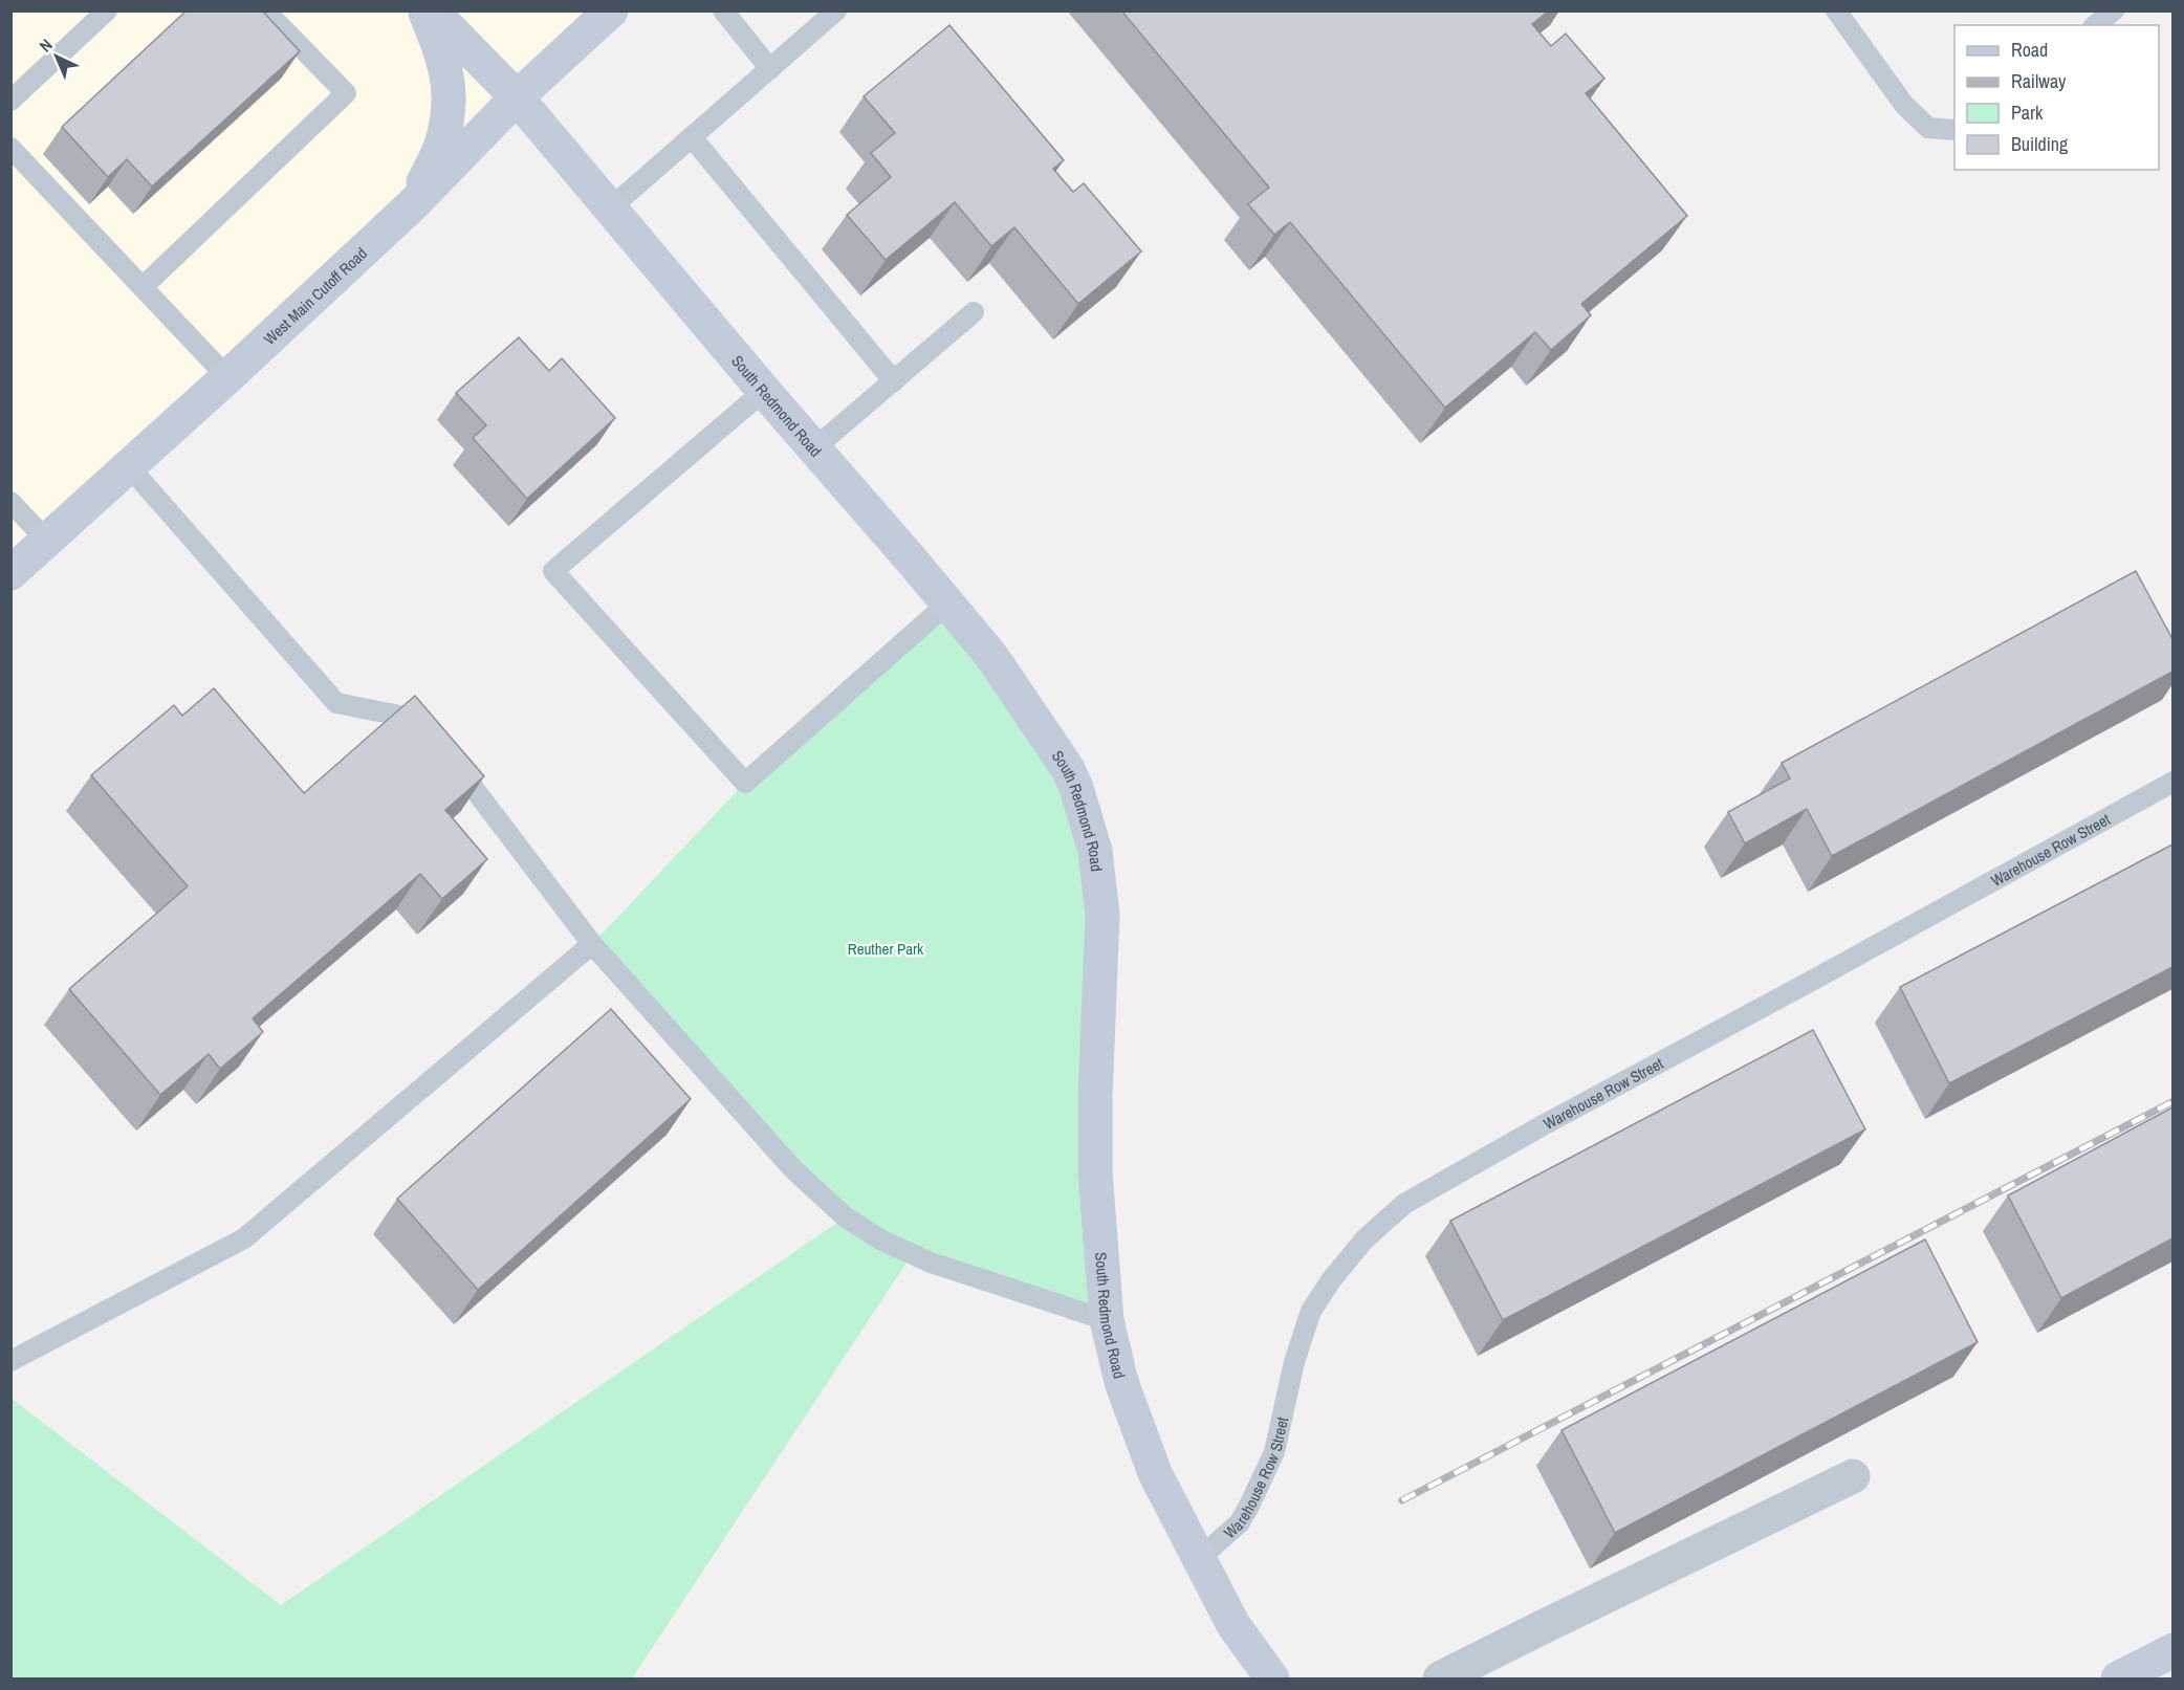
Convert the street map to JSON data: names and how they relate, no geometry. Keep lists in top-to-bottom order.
{
  "streets": {
    "street": ["West Main Cutoff Road", "South Redmond Road"],
    "lane": ["Warehouse Row Street"]
  },
  "crossings": [
    ["West Main Cutoff Road", "South Redmond Road"],
    ["South Redmond Road", "Warehouse Row Street"]
  ],
  "parks": ["Reuther Park"],
  "legend": [
    "Road",
    "Railway",
    "Park",
    "Building"
  ],
  "north": "top left"
}
